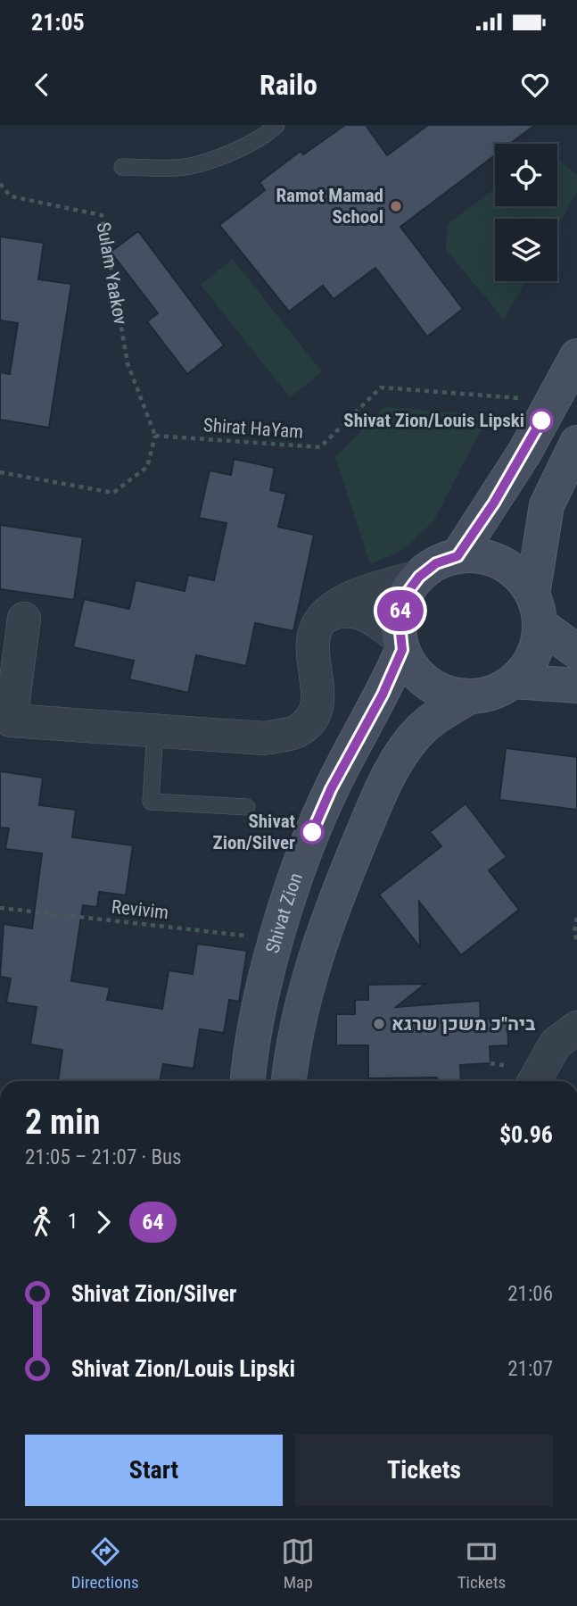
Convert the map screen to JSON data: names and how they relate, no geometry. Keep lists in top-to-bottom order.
{
  "streets": {
    "street": ["Shivat Zion"],
    "path": ["Sulam Yaakov", "Shirat HaYam", "Revivim"]
  },
  "crossings": [
    ["Sulam Yaakov", "Shirat HaYam"],
    ["Revivim", "Shivat Zion"]
  ],
  "places": [
    "Ramot Mamad School",
    "Shivat Zion/Louis Lipski",
    "Shivat Zion/Silver",
    "ביה\"כ משכן שרגא"
  ],
  "lines": ["bus line 64"],
  "page": {
    "status": "21:05",
    "header": "Railo",
    "on_map": "64",
    "heading": ["2 min", "21:05 – 21:07 · Bus", "$0.96"],
    "legs": ["1", "64"],
    "list": [
      {
        "name": "Shivat Zion/Silver",
        "value": "21:06"
      },
      {
        "name": "Shivat Zion/Louis Lipski",
        "value": "21:07"
      }
    ],
    "buttons": ["Start", "Tickets"],
    "tabs": ["Directions", "Map", "Tickets"]
  }
}
